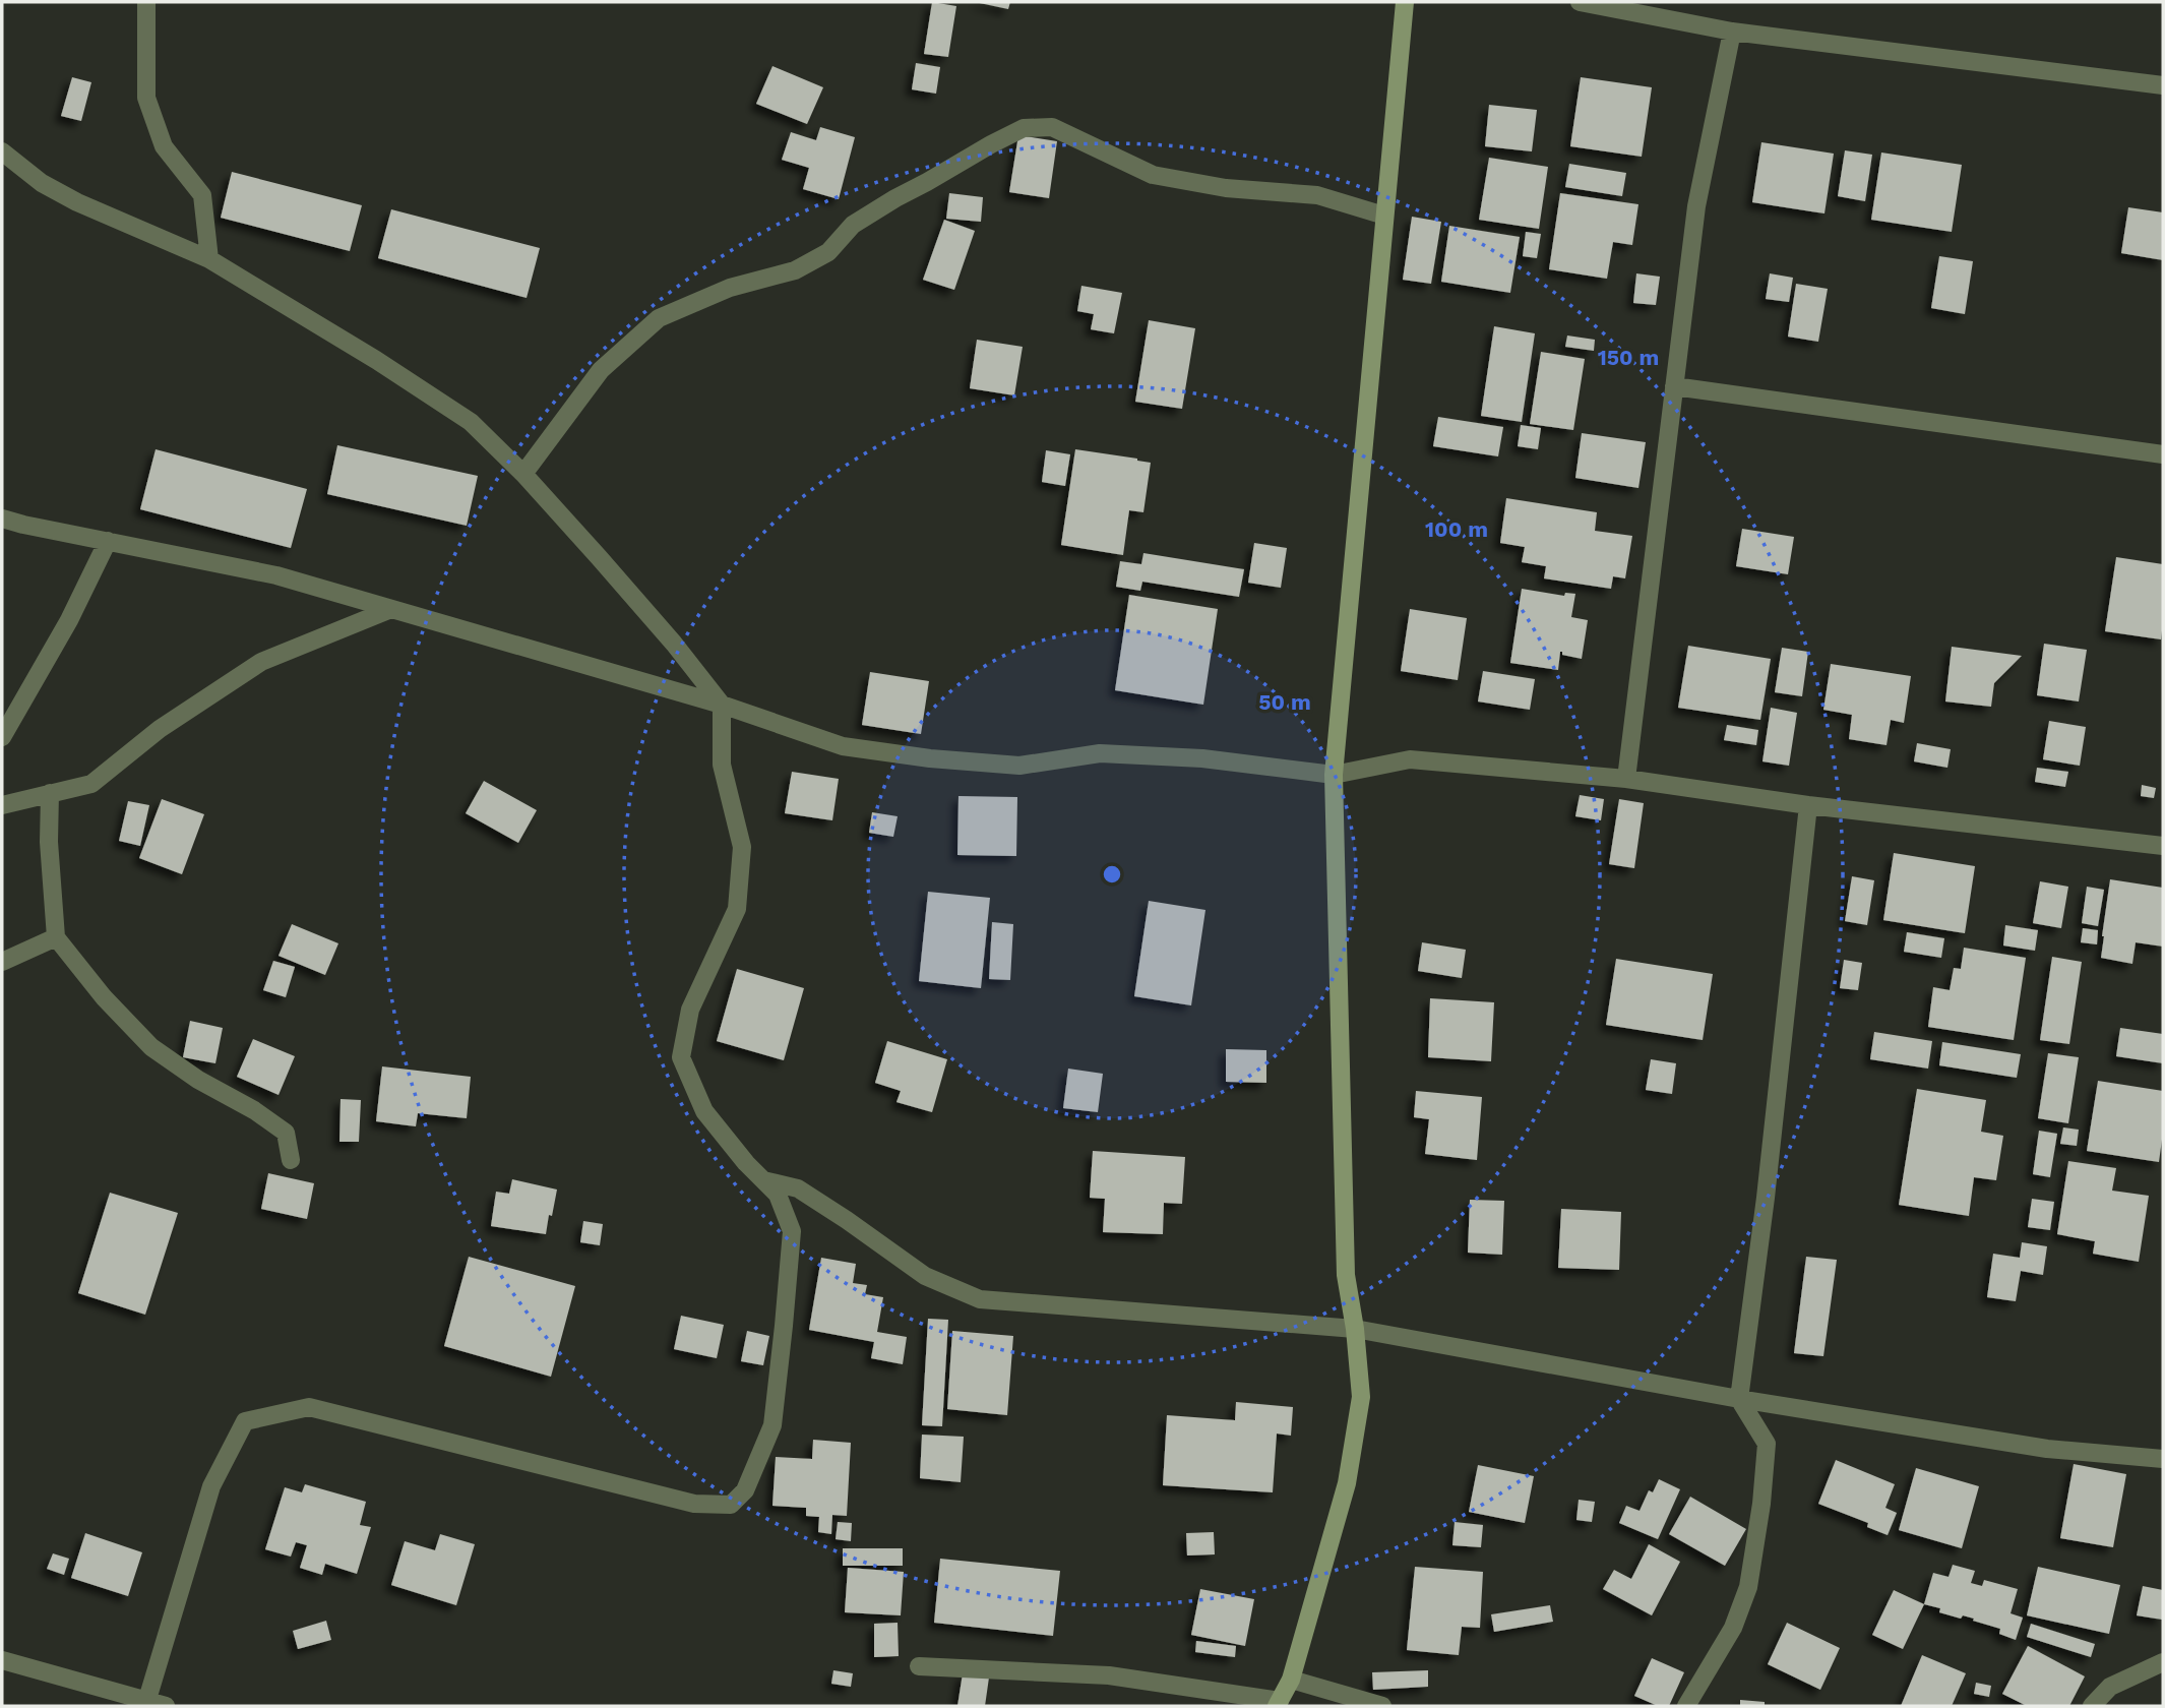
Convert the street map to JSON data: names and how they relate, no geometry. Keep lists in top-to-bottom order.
{
  "rings": ["150 m", "100 m", "50 m"]
}
